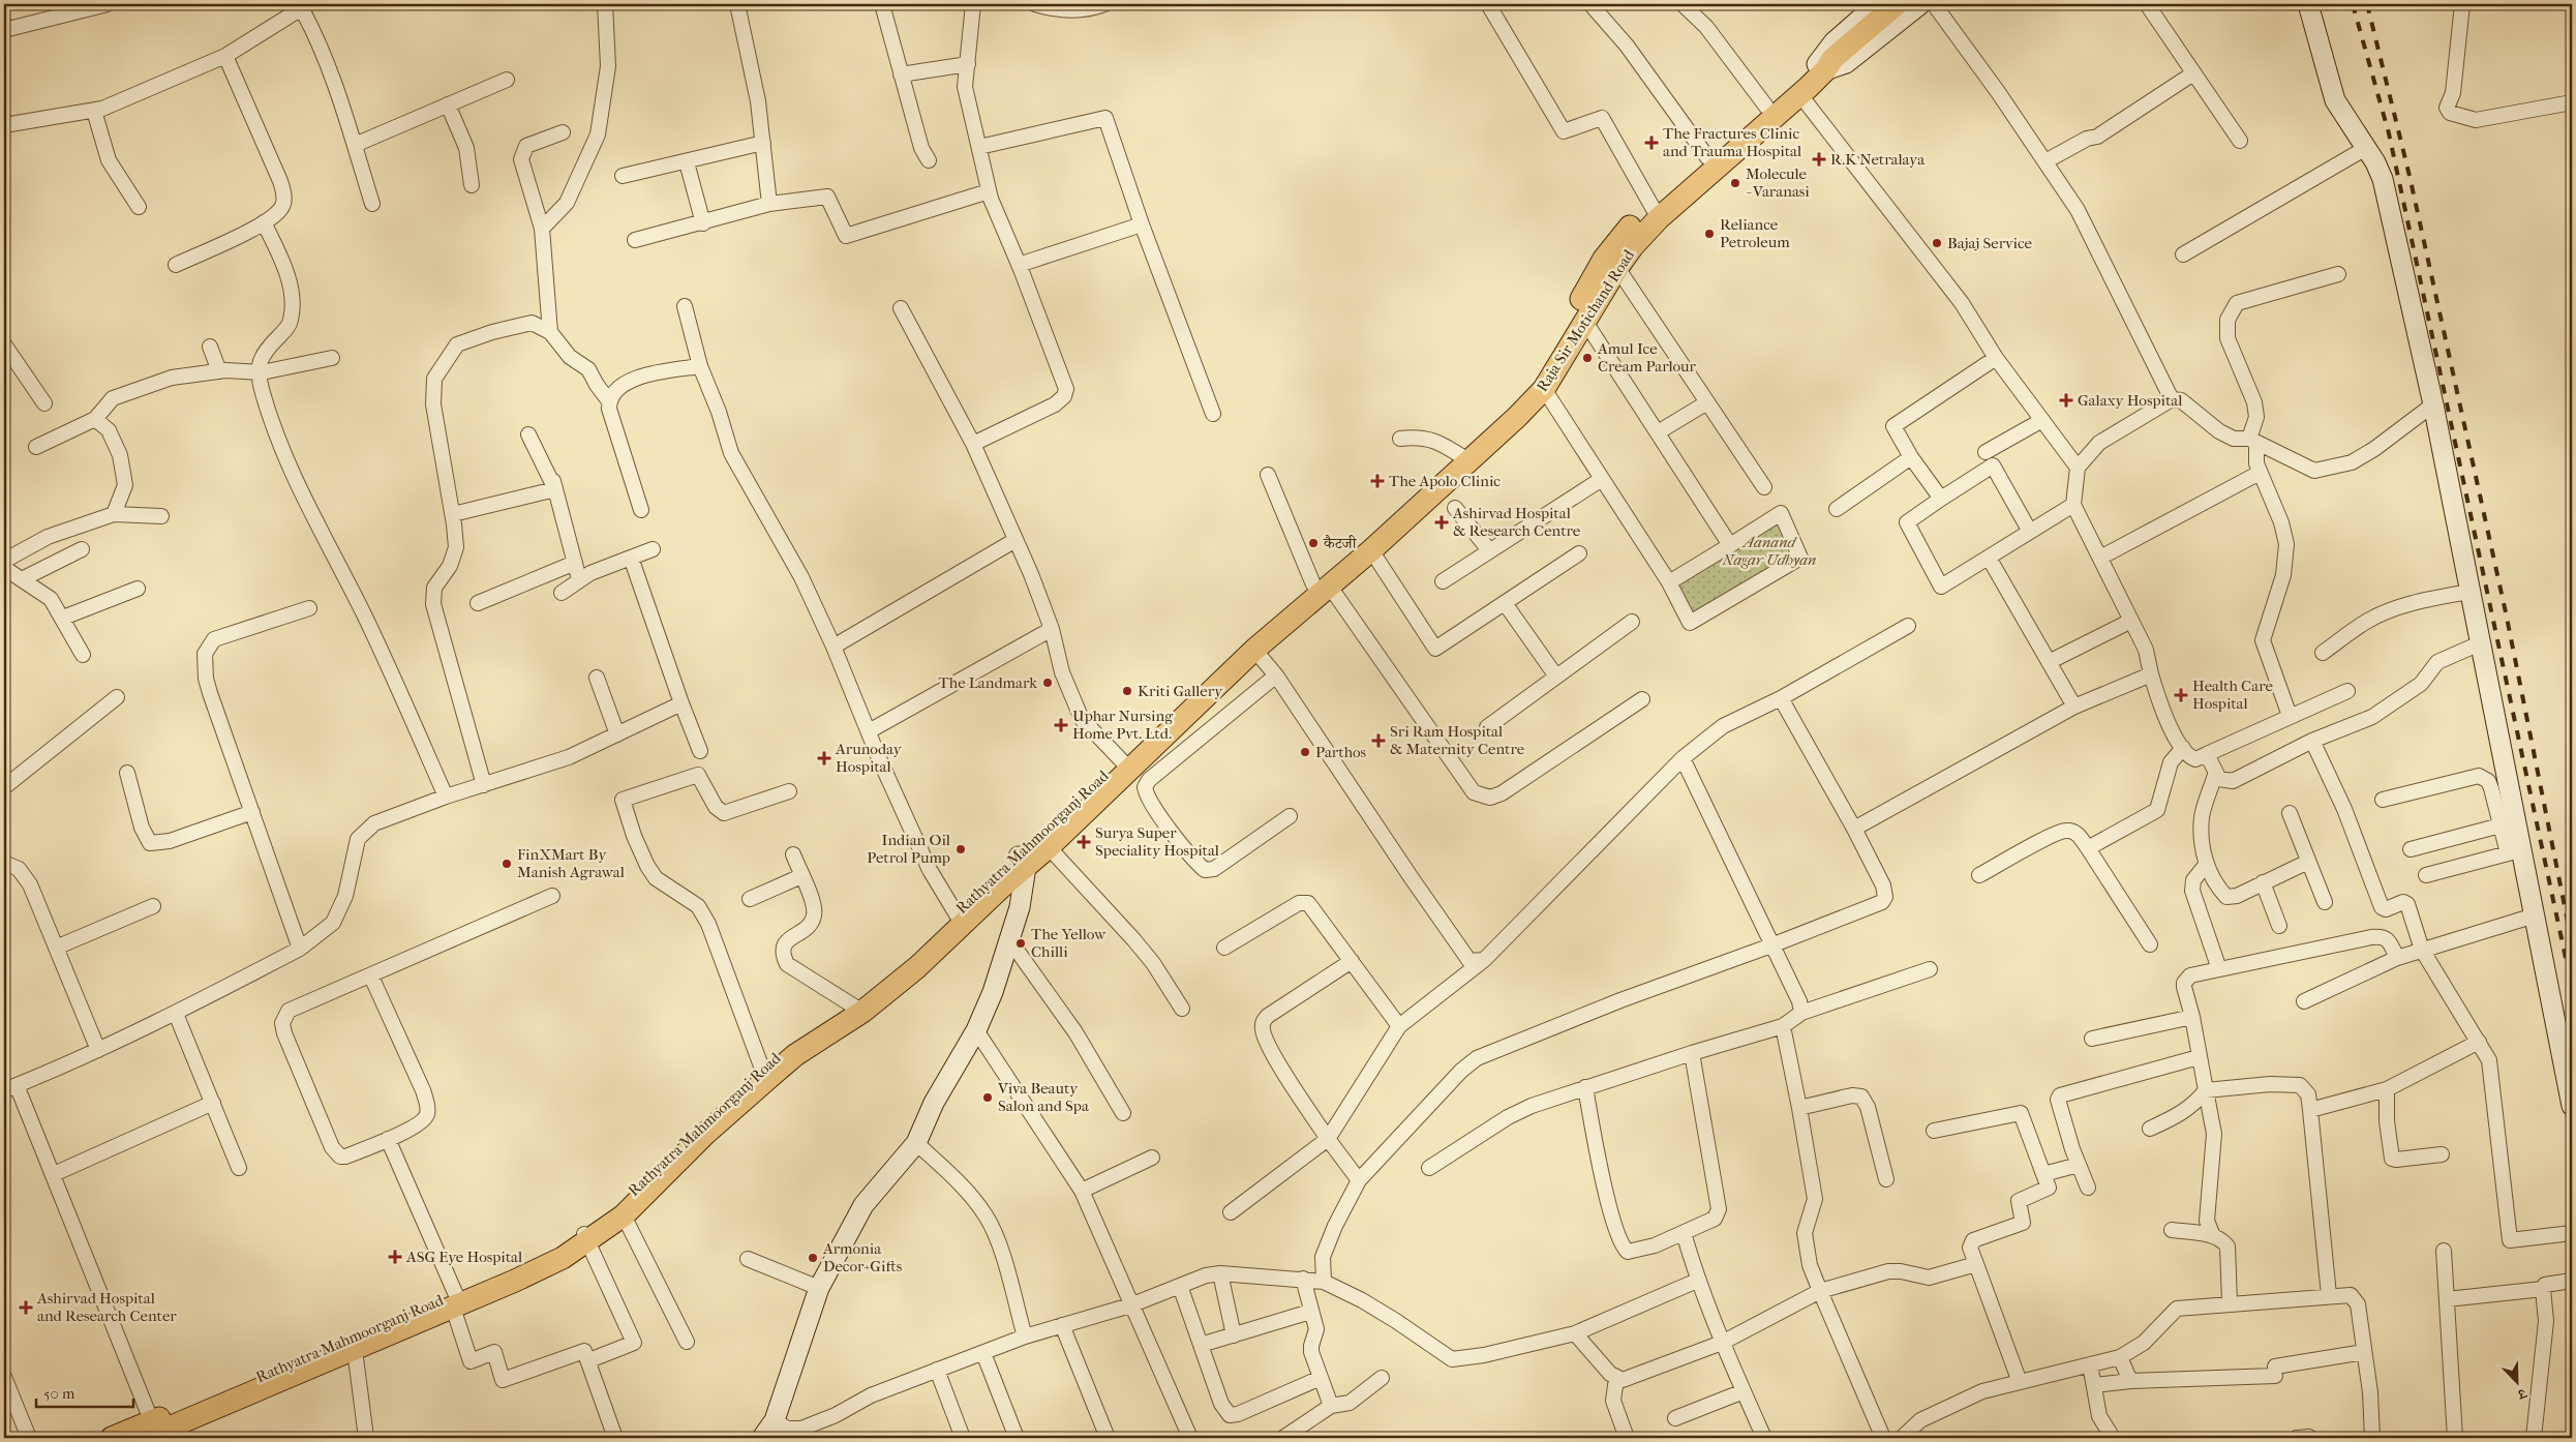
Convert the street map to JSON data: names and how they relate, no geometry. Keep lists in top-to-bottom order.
{
  "streets": {
    "main road": ["Raja Sir Motichand Road", "Rathyatra Mahmoorganj Road"]
  },
  "crossings": [
    ["Raja Sir Motichand Road", "Rathyatra Mahmoorganj Road"]
  ],
  "parks": ["Aanand Nagar Udhyan"],
  "places": {
    "health": [
      "The Fractures Clinic and Trauma Hospital",
      "R.K Netralaya",
      "Galaxy Hospital",
      "The Apolo Clinic",
      "Ashirvad Hospital & Research Centre",
      "Health Care Hospital",
      "Uphar Nursing Home Pvt. Ltd.",
      "Sri Ram Hospital & Maternity Centre",
      "Arunoday Hospital",
      "Surya Super Speciality Hospital",
      "ASG Eye Hospital",
      "Ashirvad Hospital and Research Center"
    ],
    "other": [
      "Molecule - Varanasi",
      "Reliance Petroleum",
      "Bajaj Service",
      "Amul Ice Cream Parlour",
      "कैटजी",
      "The Landmark",
      "Kriti Gallery",
      "Parthos",
      "Indian Oil Petrol Pump",
      "FinXMart By Manish Agrawal",
      "The Yellow Chilli",
      "Viva Beauty Salon and Spa",
      "Armonia Decor+Gifts"
    ]
  },
  "scale_bar": "50 m",
  "north": "bottom right"
}
